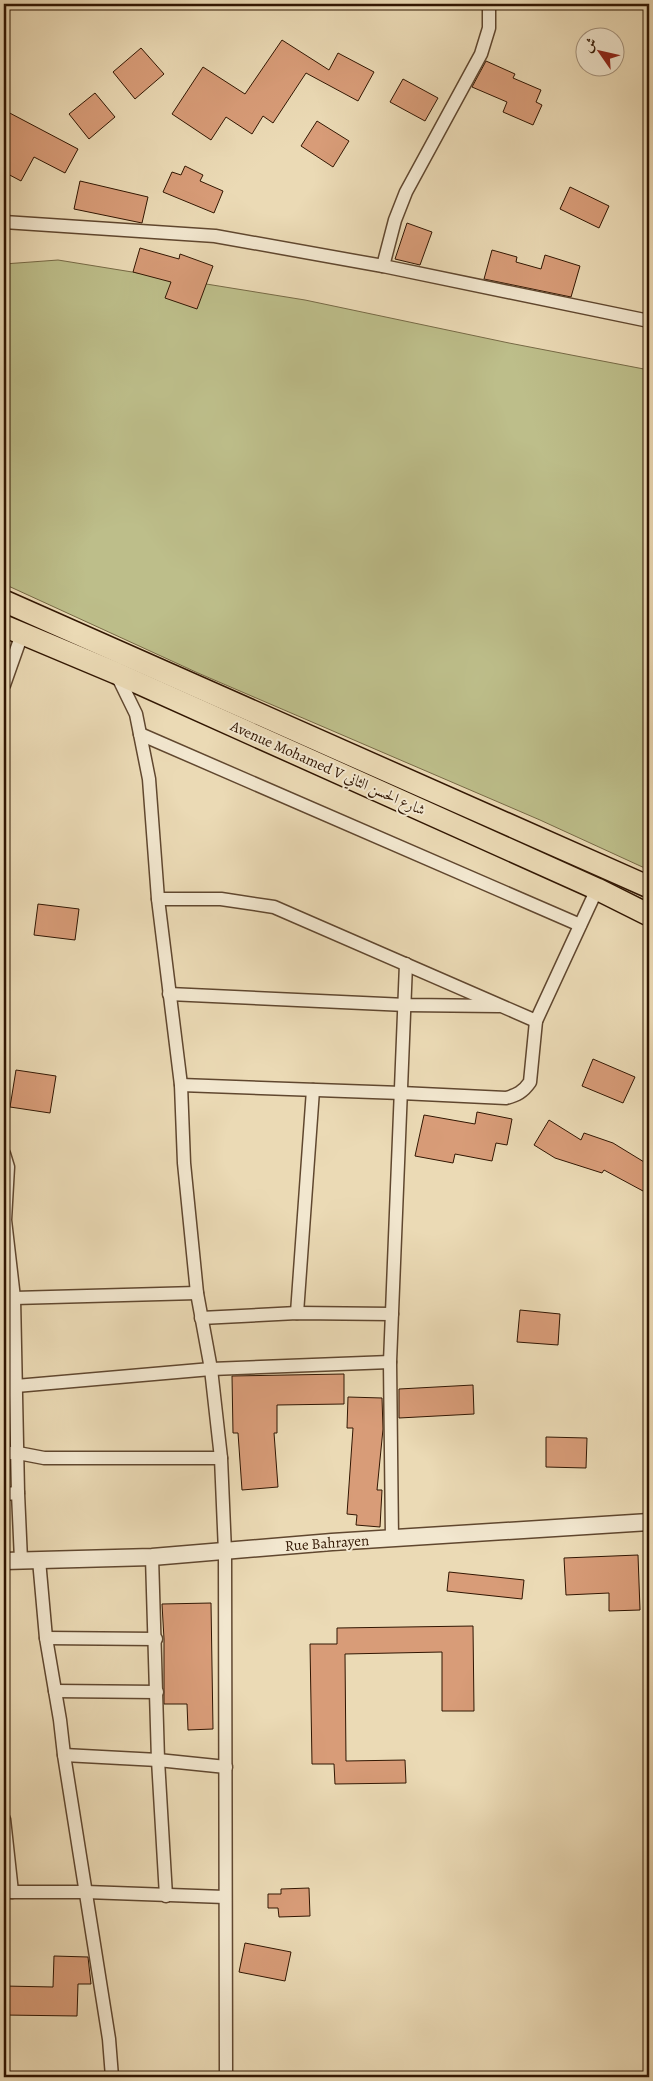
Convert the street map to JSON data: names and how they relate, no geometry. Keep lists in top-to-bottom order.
{
  "streets": {
    "highway": ["Avenue Mohamed V شارع الحسن الثاني"],
    "street": ["Rue Bahrayen"]
  },
  "north": "top left"
}
